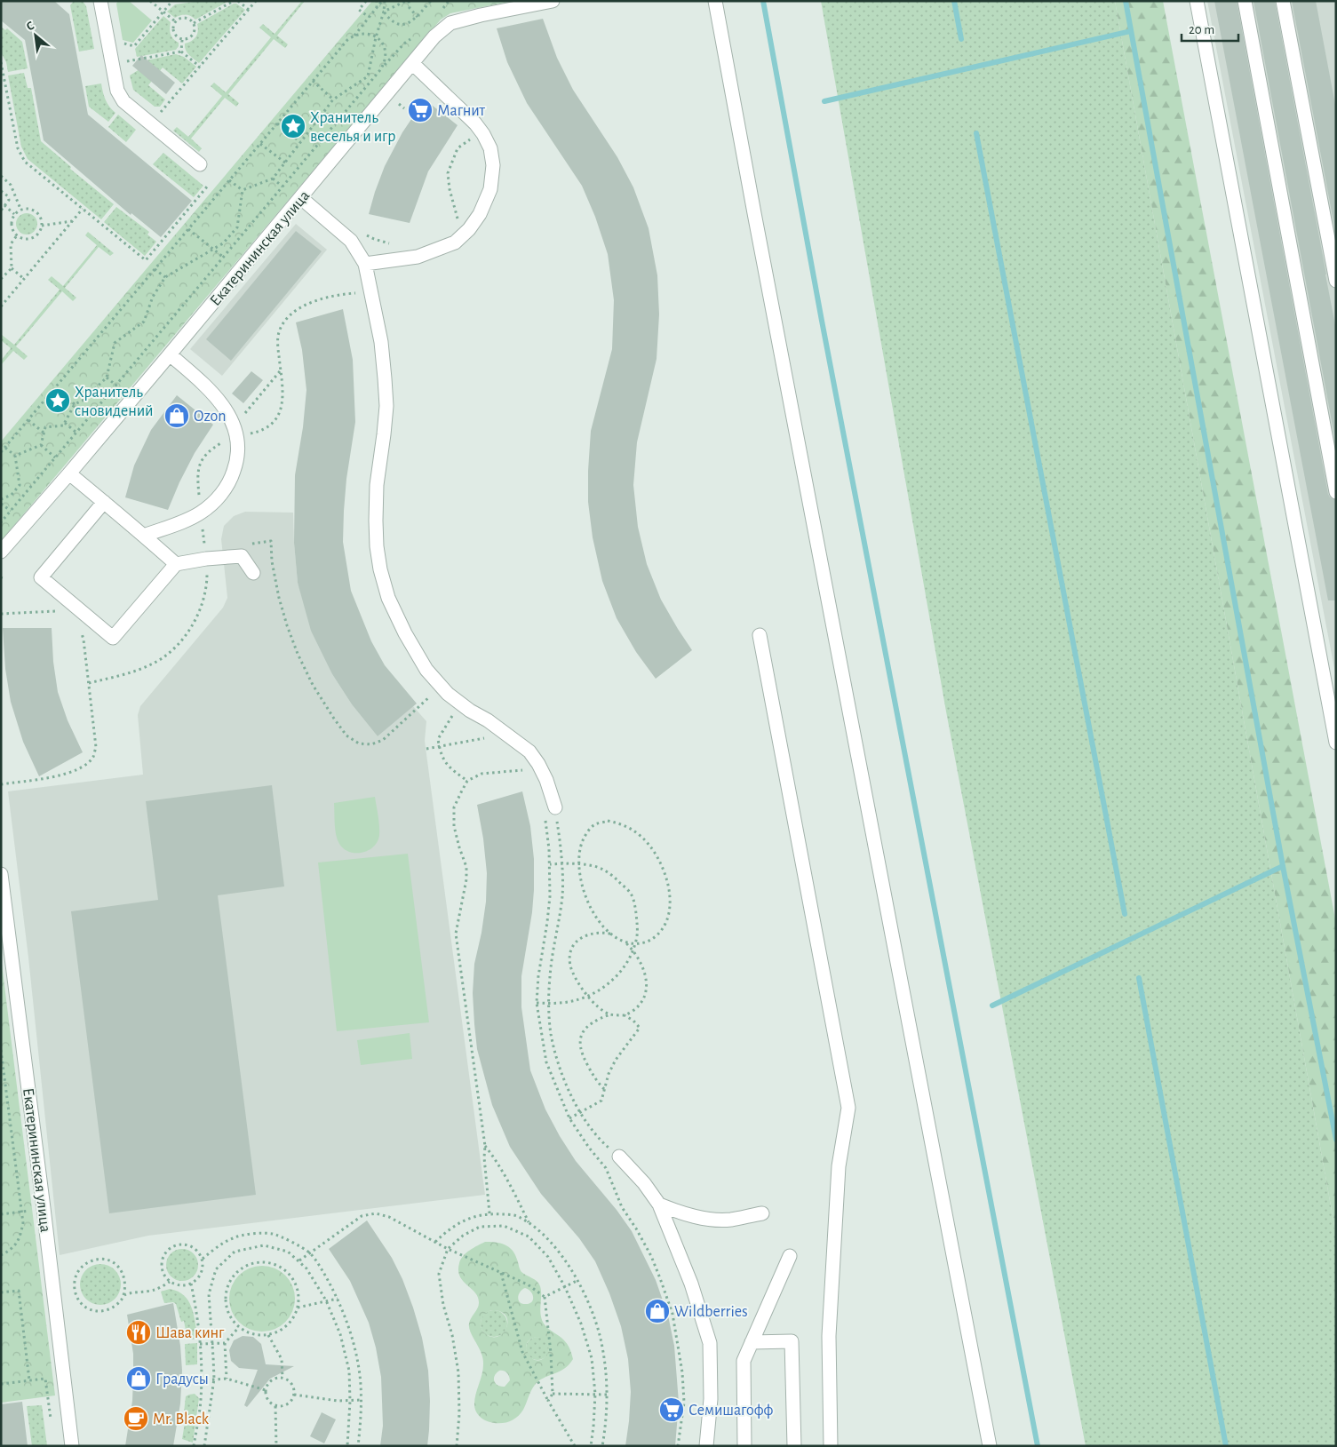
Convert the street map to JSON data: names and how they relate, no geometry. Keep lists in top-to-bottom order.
{
  "streets": {
    "street": ["Екатерининская улица"]
  },
  "places": {
    "supermarket": ["Магнит", "Семишагофф"],
    "place": ["Хранитель веселья и игр", "Хранитель сновидений"],
    "shop": ["Ozon", "Wildberries", "Градусы"],
    "restaurant": ["Шава кинг"],
    "cafe": ["Mr. Black"]
  },
  "scale_bar": "20 m",
  "north": "top left"
}
